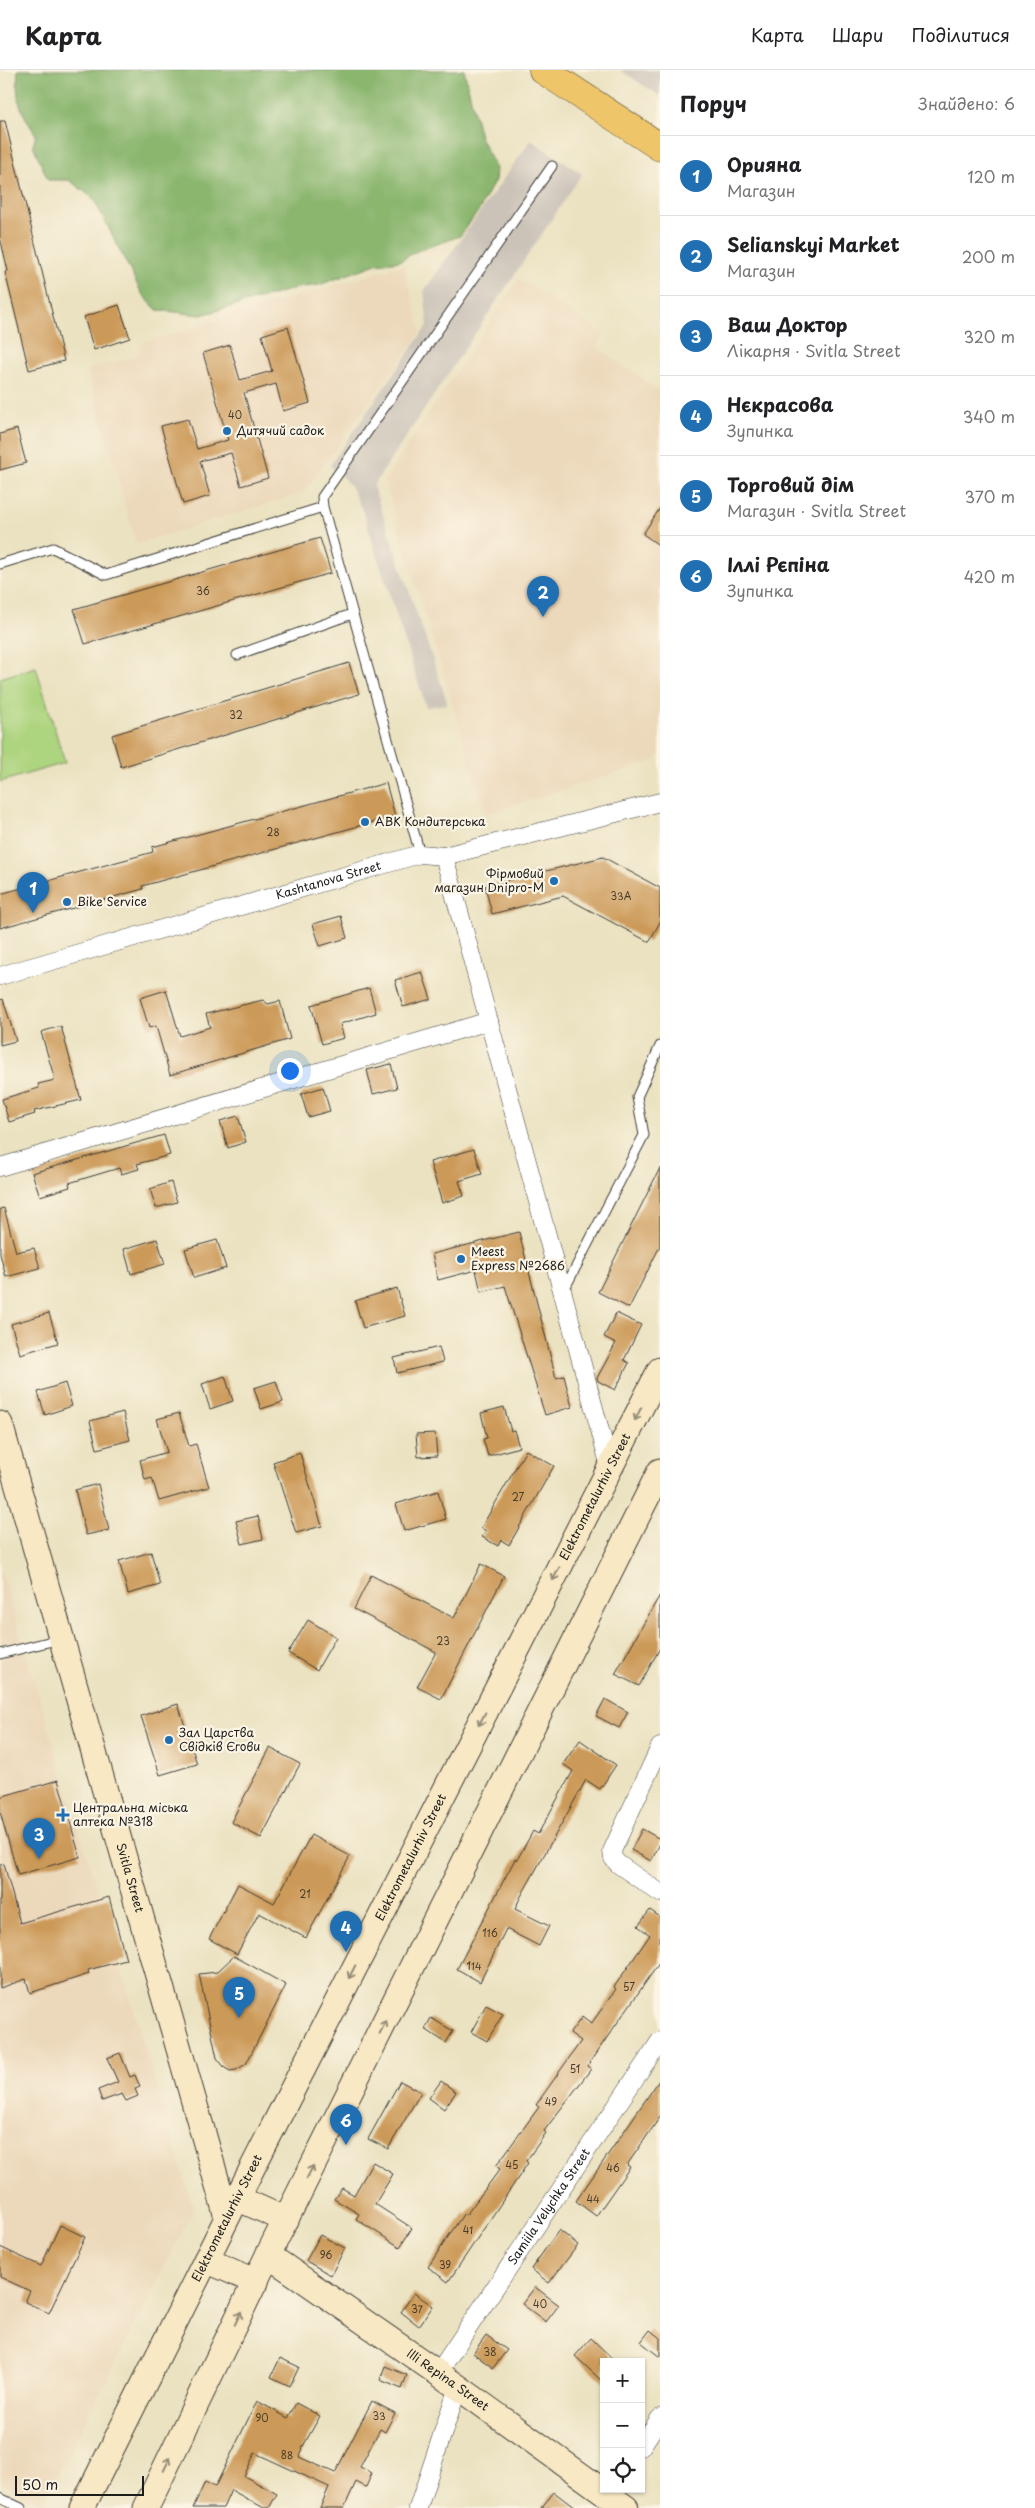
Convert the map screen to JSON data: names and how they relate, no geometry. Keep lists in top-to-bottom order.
{
  "streets": {
    "main road": ["Elektrometalurhiv Street", "Svitla Street", "Illi Repina Street"],
    "street": ["Kashtanova Street", "Samiila Velychka Street"]
  },
  "crossings": [
    ["Elektrometalurhiv Street", "Svitla Street"],
    ["Samiila Velychka Street", "Illi Repina Street"]
  ],
  "places": {
    "other": [
      "Дитячий садок",
      "АВК Кондитерська",
      "Фірмовий магазин Dnipro-M",
      "Bike Service",
      "Meest Express №2686",
      "Зал Царства Свідків Єгови"
    ],
    "health": ["Центральна міська аптека №318"]
  },
  "house_numbers": [
    "40",
    "36",
    "32",
    "28",
    "33А",
    "27",
    "23",
    "21",
    "116",
    "114",
    "57",
    "51",
    "49",
    "45",
    "46",
    "44",
    "41",
    "96",
    "39",
    "40",
    "37",
    "38",
    "33",
    "90",
    "88"
  ],
  "scale_bar": "50 m",
  "page": {
    "header": "Карта",
    "nav": ["Карта", "Шари", "Поділитися"],
    "heading": ["Поруч", "Знайдено: 6"],
    "list": [
      {
        "mark": "1",
        "name": "Орияна",
        "note": "Магазин",
        "value": "120 m"
      },
      {
        "mark": "2",
        "name": "Selianskyi Market",
        "note": "Магазин",
        "value": "200 m"
      },
      {
        "mark": "3",
        "name": "Ваш Доктор",
        "note": "Лікарня · Svitla Street",
        "value": "320 m"
      },
      {
        "mark": "4",
        "name": "Нєкрасова",
        "note": "Зупинка",
        "value": "340 m"
      },
      {
        "mark": "5",
        "name": "Торговий дім",
        "note": "Магазин · Svitla Street",
        "value": "370 m"
      },
      {
        "mark": "6",
        "name": "Іллі Рєпіна",
        "note": "Зупинка",
        "value": "420 m"
      }
    ],
    "pins": [
      "2",
      "1",
      "3",
      "4",
      "5",
      "6"
    ],
    "map_buttons": ["+", "−"],
    "scale": "50 m"
  }
}
